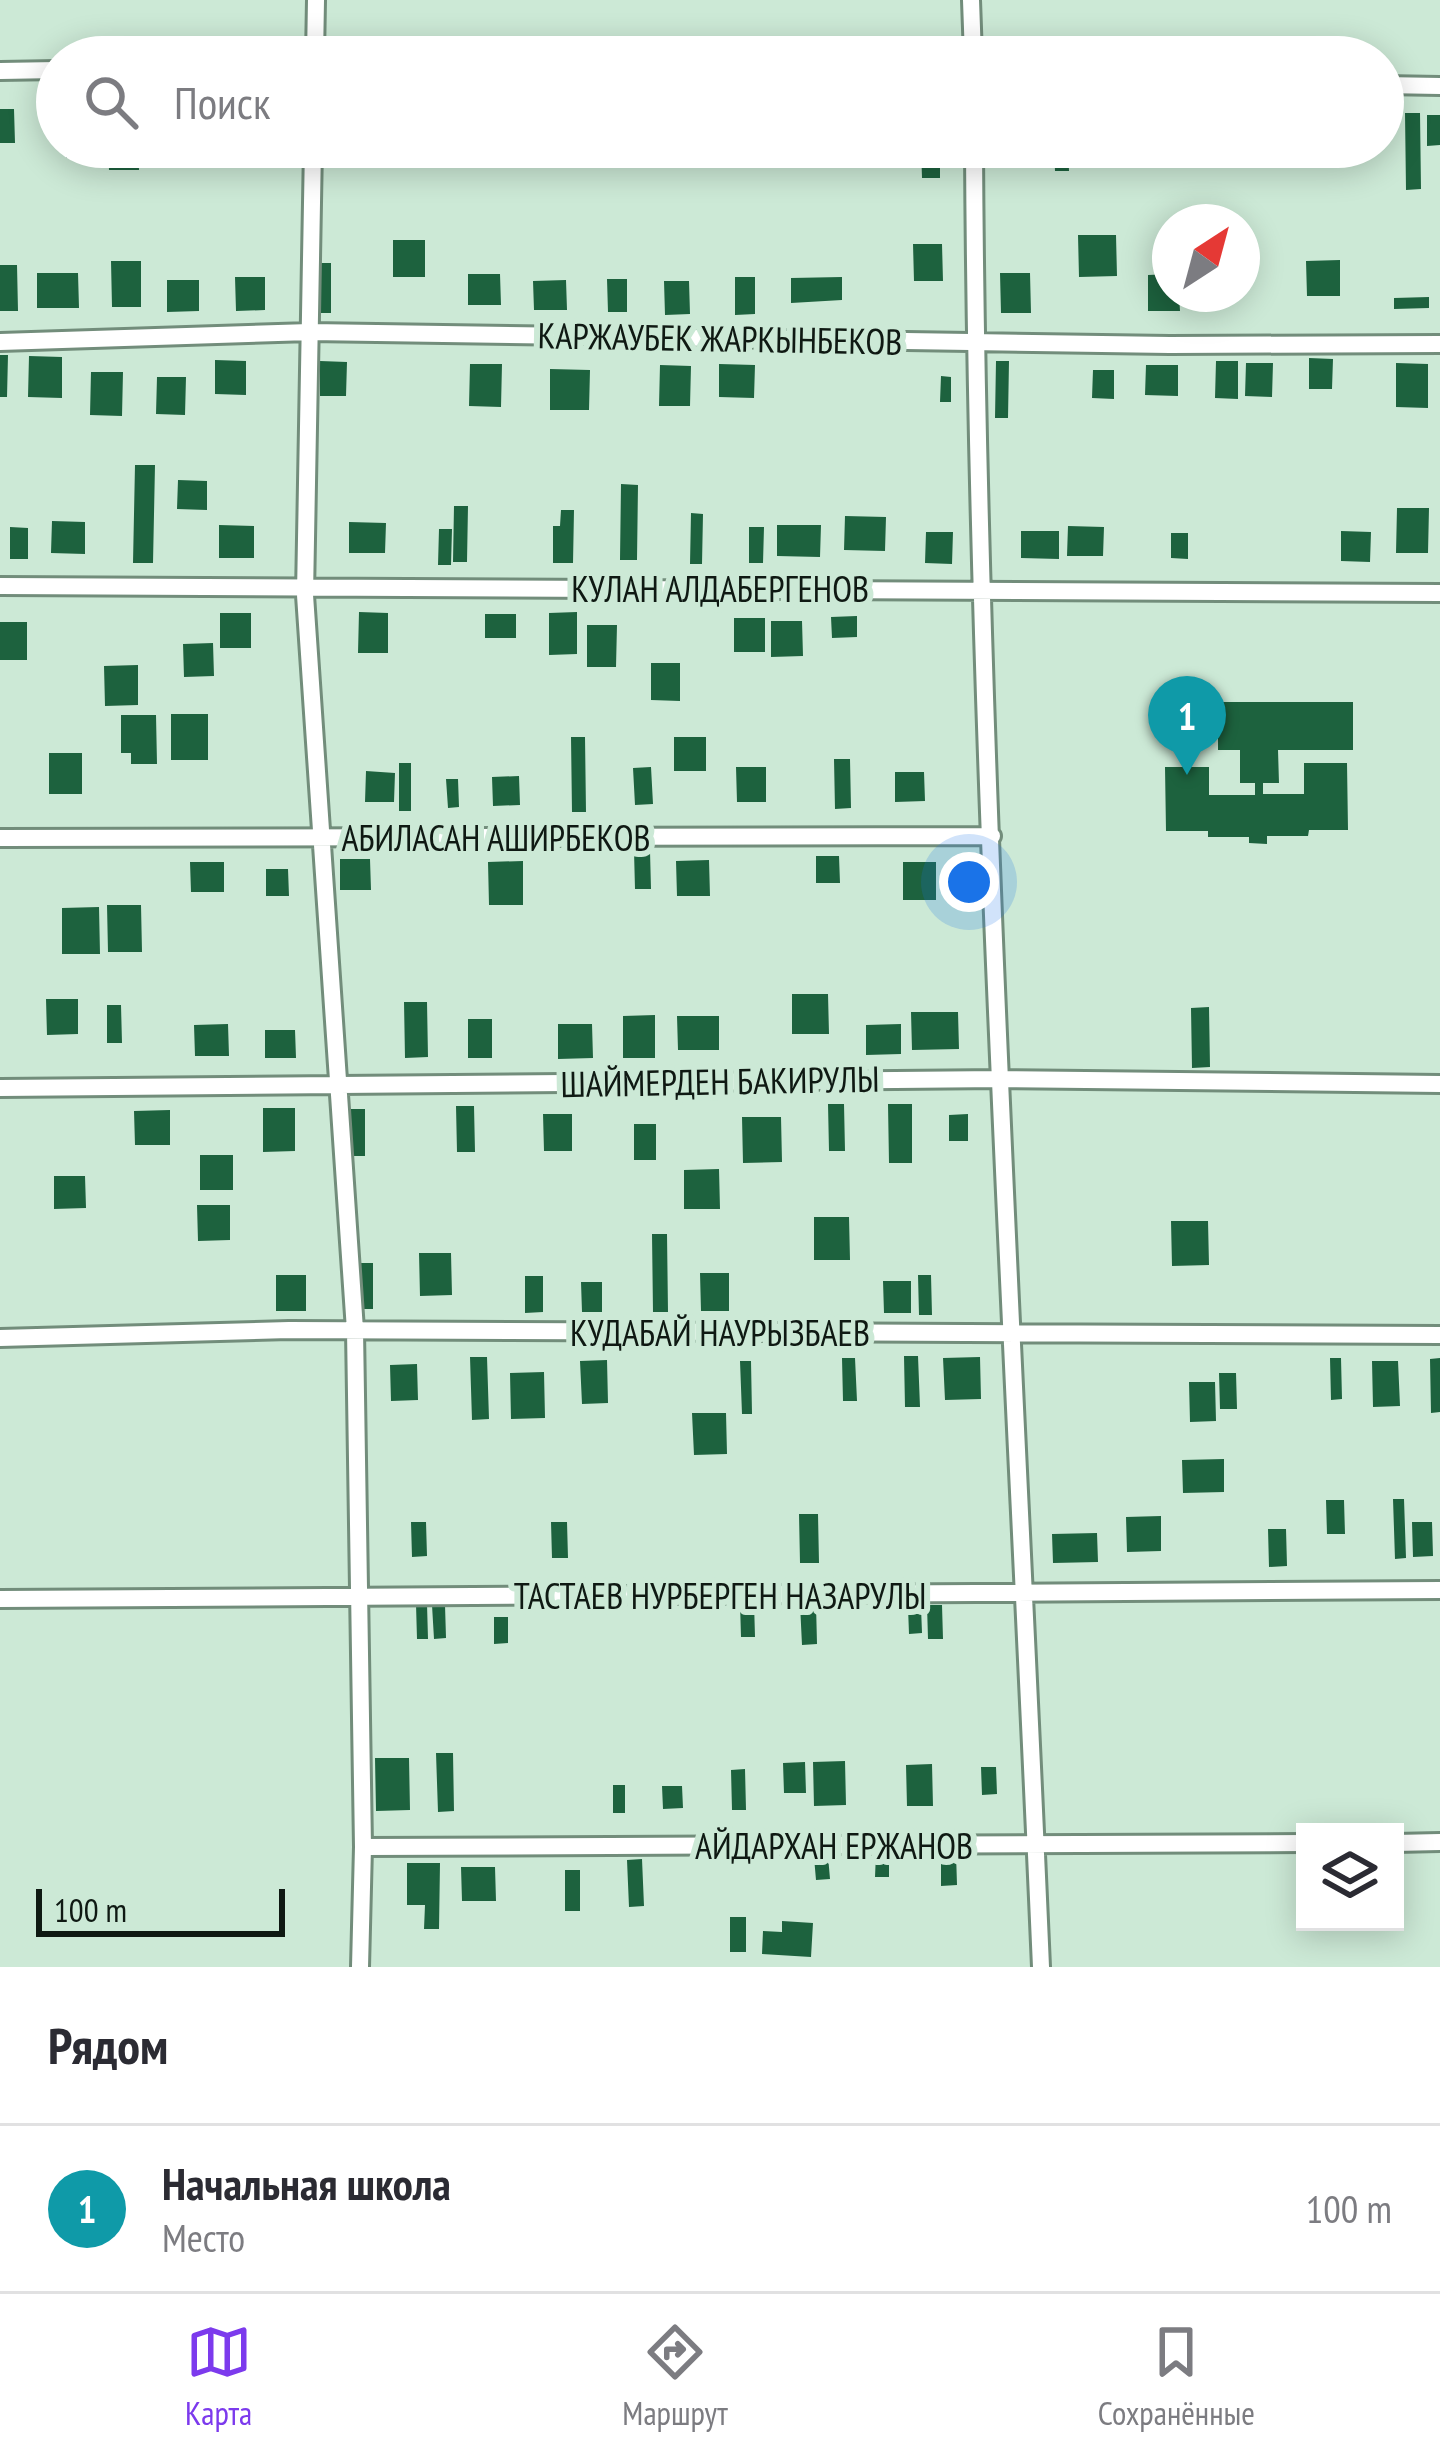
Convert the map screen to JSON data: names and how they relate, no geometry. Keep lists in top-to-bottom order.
{
  "streets": {
    "street": [
      "КАРЖАУБЕК ЖАРКЫНБЕКОВ",
      "КУЛАН АЛДАБЕРГЕНОВ",
      "АБИЛАСАН АШИРБЕКОВ",
      "ШАЙМЕРДЕН БАКИРУЛЫ",
      "КУДАБАЙ НАУРЫЗБАЕВ",
      "ТАСТАЕВ НУРБЕРГЕН НАЗАРУЛЫ",
      "АЙДАРХАН ЕРЖАНОВ"
    ]
  },
  "scale_bar": "100 m",
  "north": "top right",
  "page": {
    "search": "Поиск",
    "pins": "1",
    "scale": "100 m",
    "heading": "Рядом",
    "list": [
      {
        "mark": "1",
        "name": "Начальная школа",
        "note": "Место",
        "value": "100 m"
      }
    ],
    "nav": ["Карта", "Маршрут", "Сохранённые"]
  }
}
